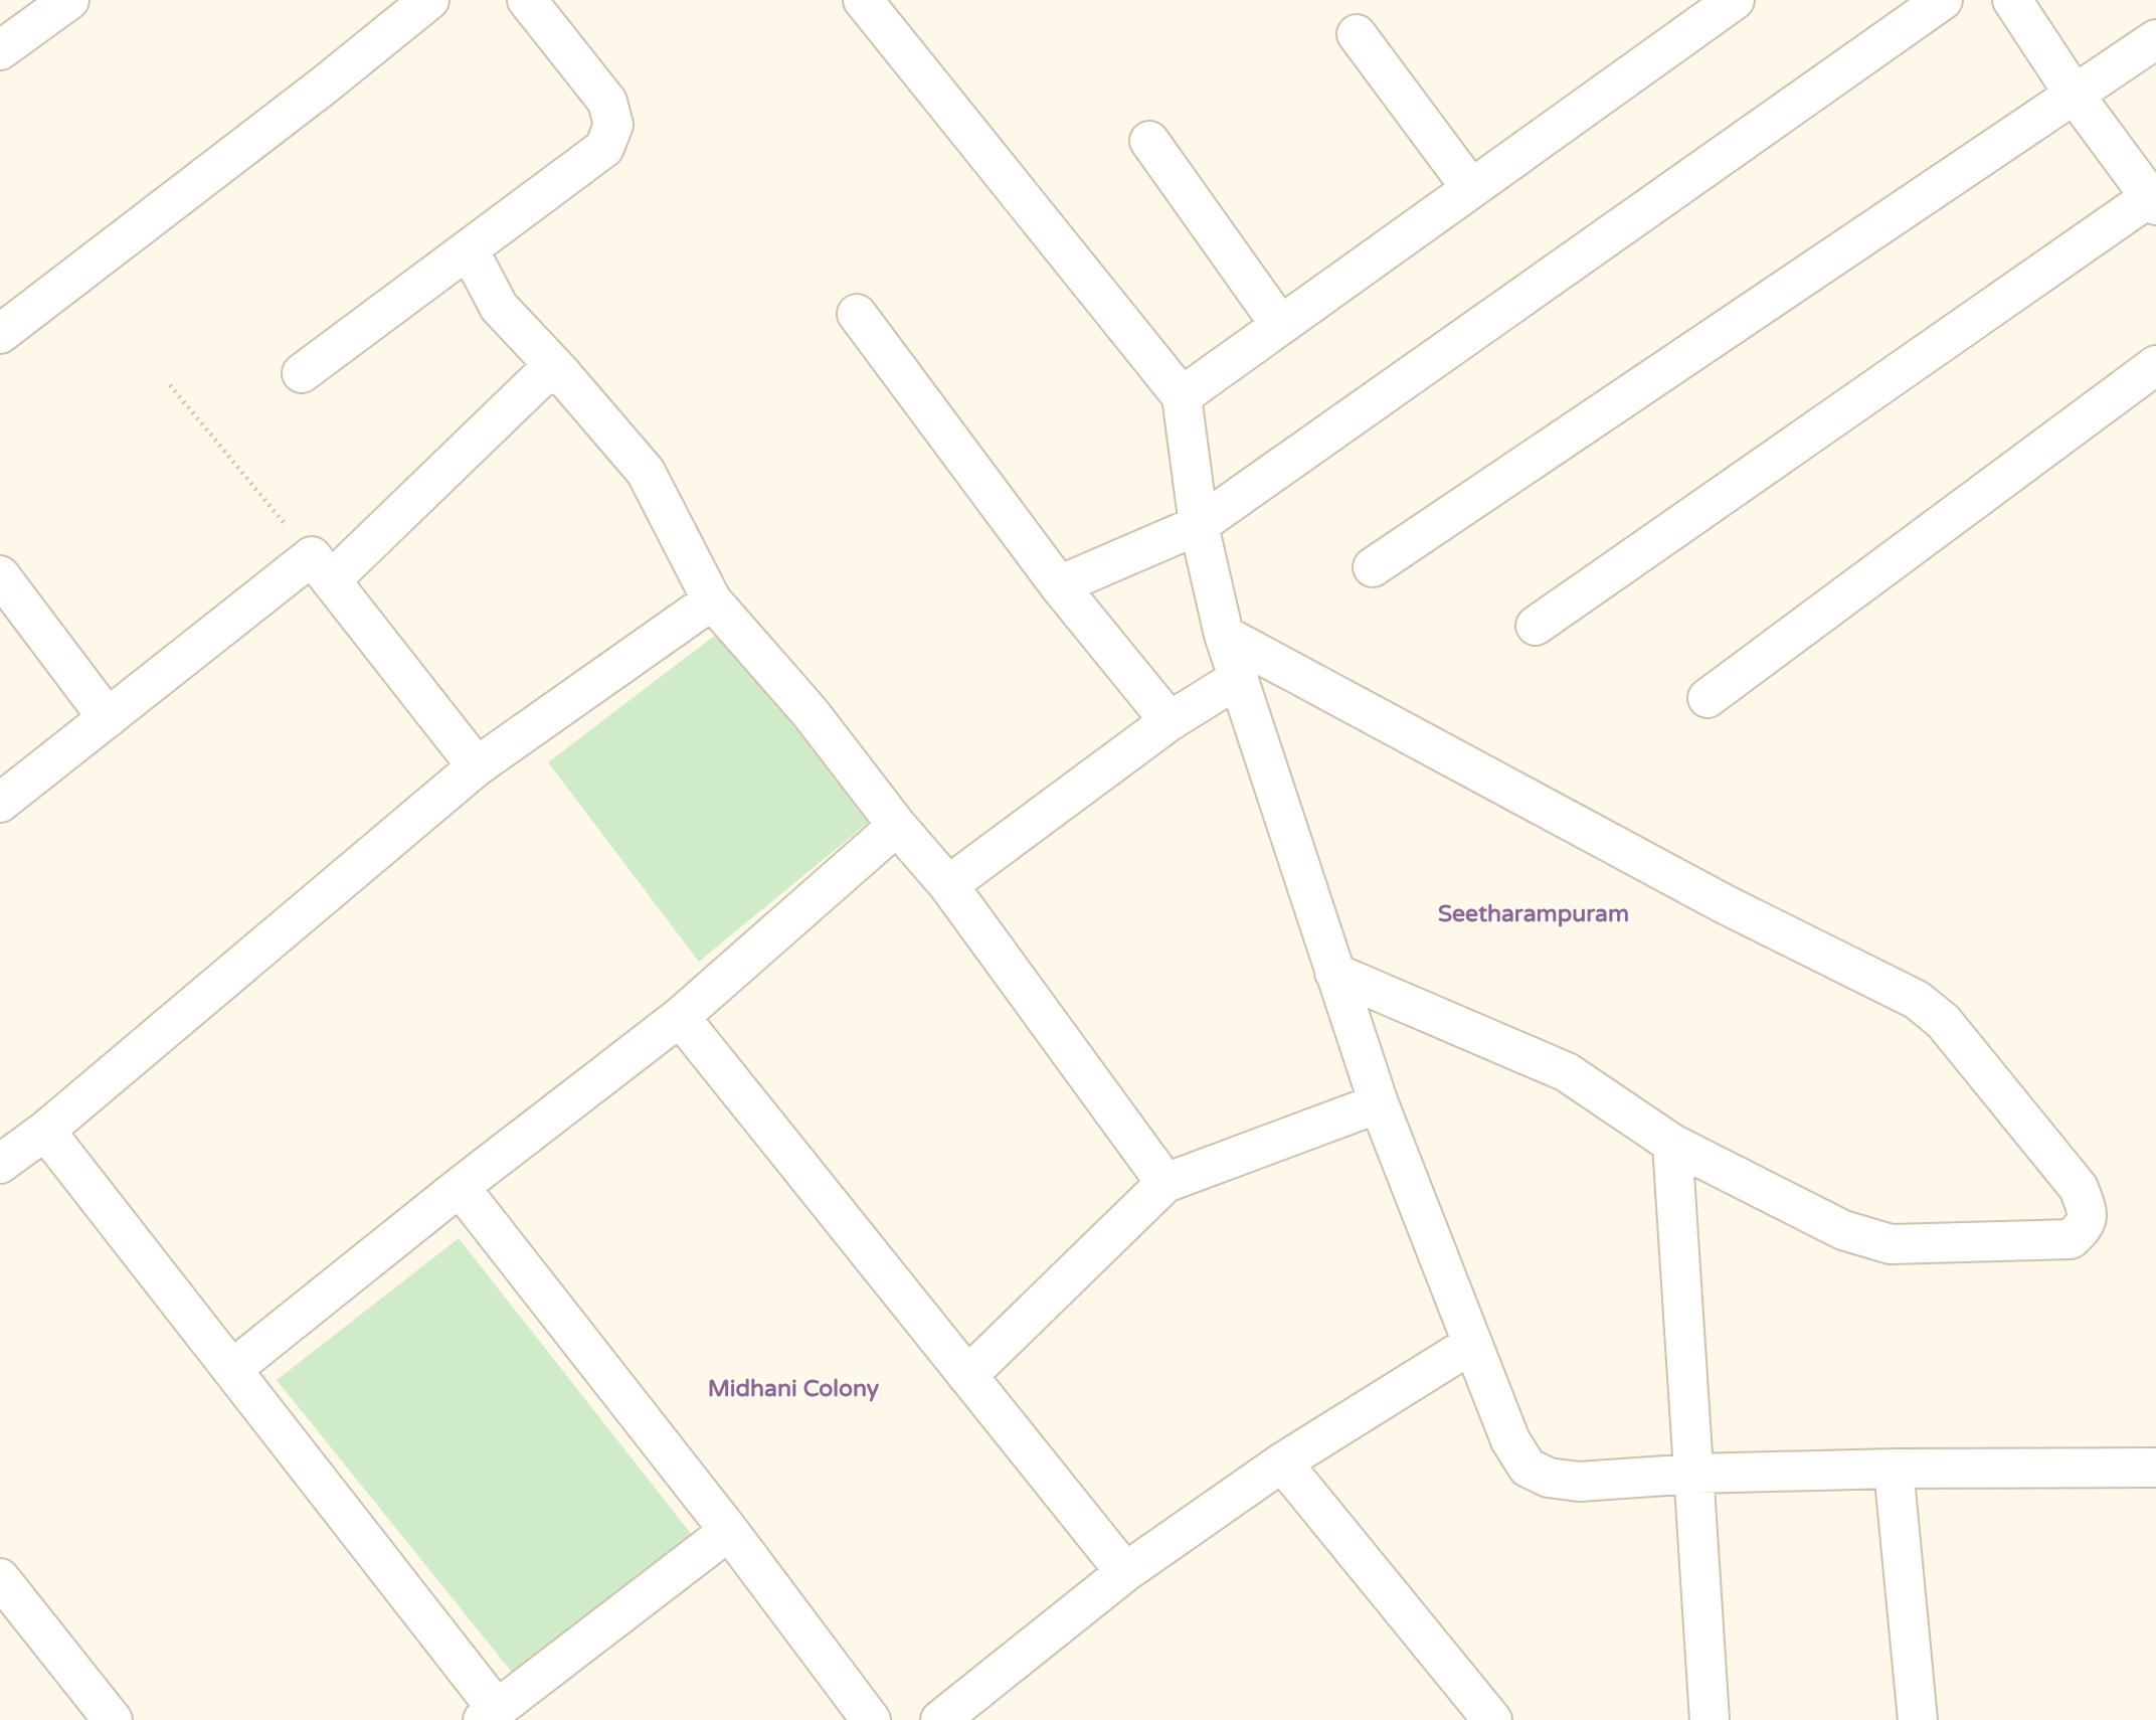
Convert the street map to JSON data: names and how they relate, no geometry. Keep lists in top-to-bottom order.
{
  "districts": ["Seetharampuram", "Midhani Colony"]
}
